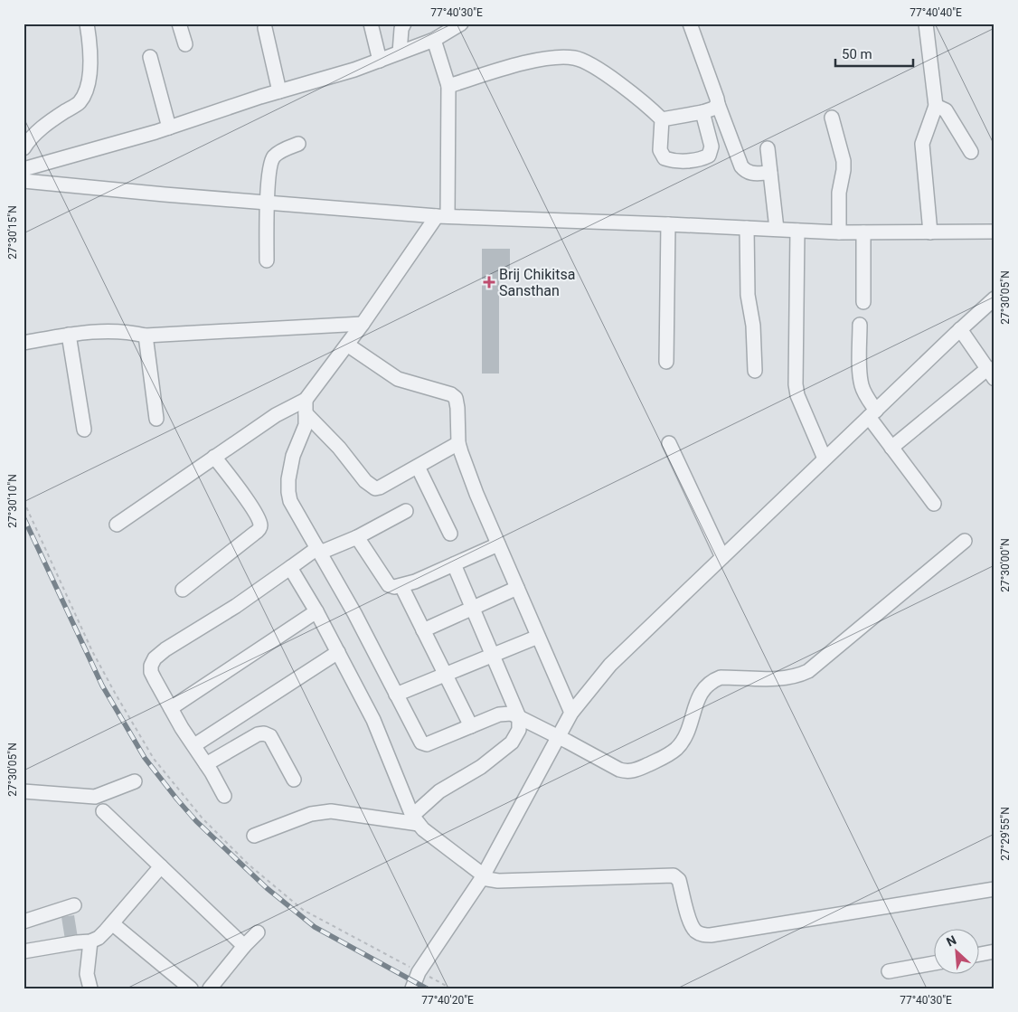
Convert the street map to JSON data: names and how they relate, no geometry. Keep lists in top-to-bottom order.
{
  "places": {
    "health": ["Brij Chikitsa Sansthan"]
  },
  "scale_bar": "50 m",
  "north": "top left",
  "coordinates": [
    "77°40'30\"E",
    "77°40'40\"E",
    "27°30'15\"N",
    "27°30'05\"N",
    "27°30'10\"N",
    "27°30'00\"N",
    "27°29'55\"N",
    "77°40'20\"E"
  ]
}
